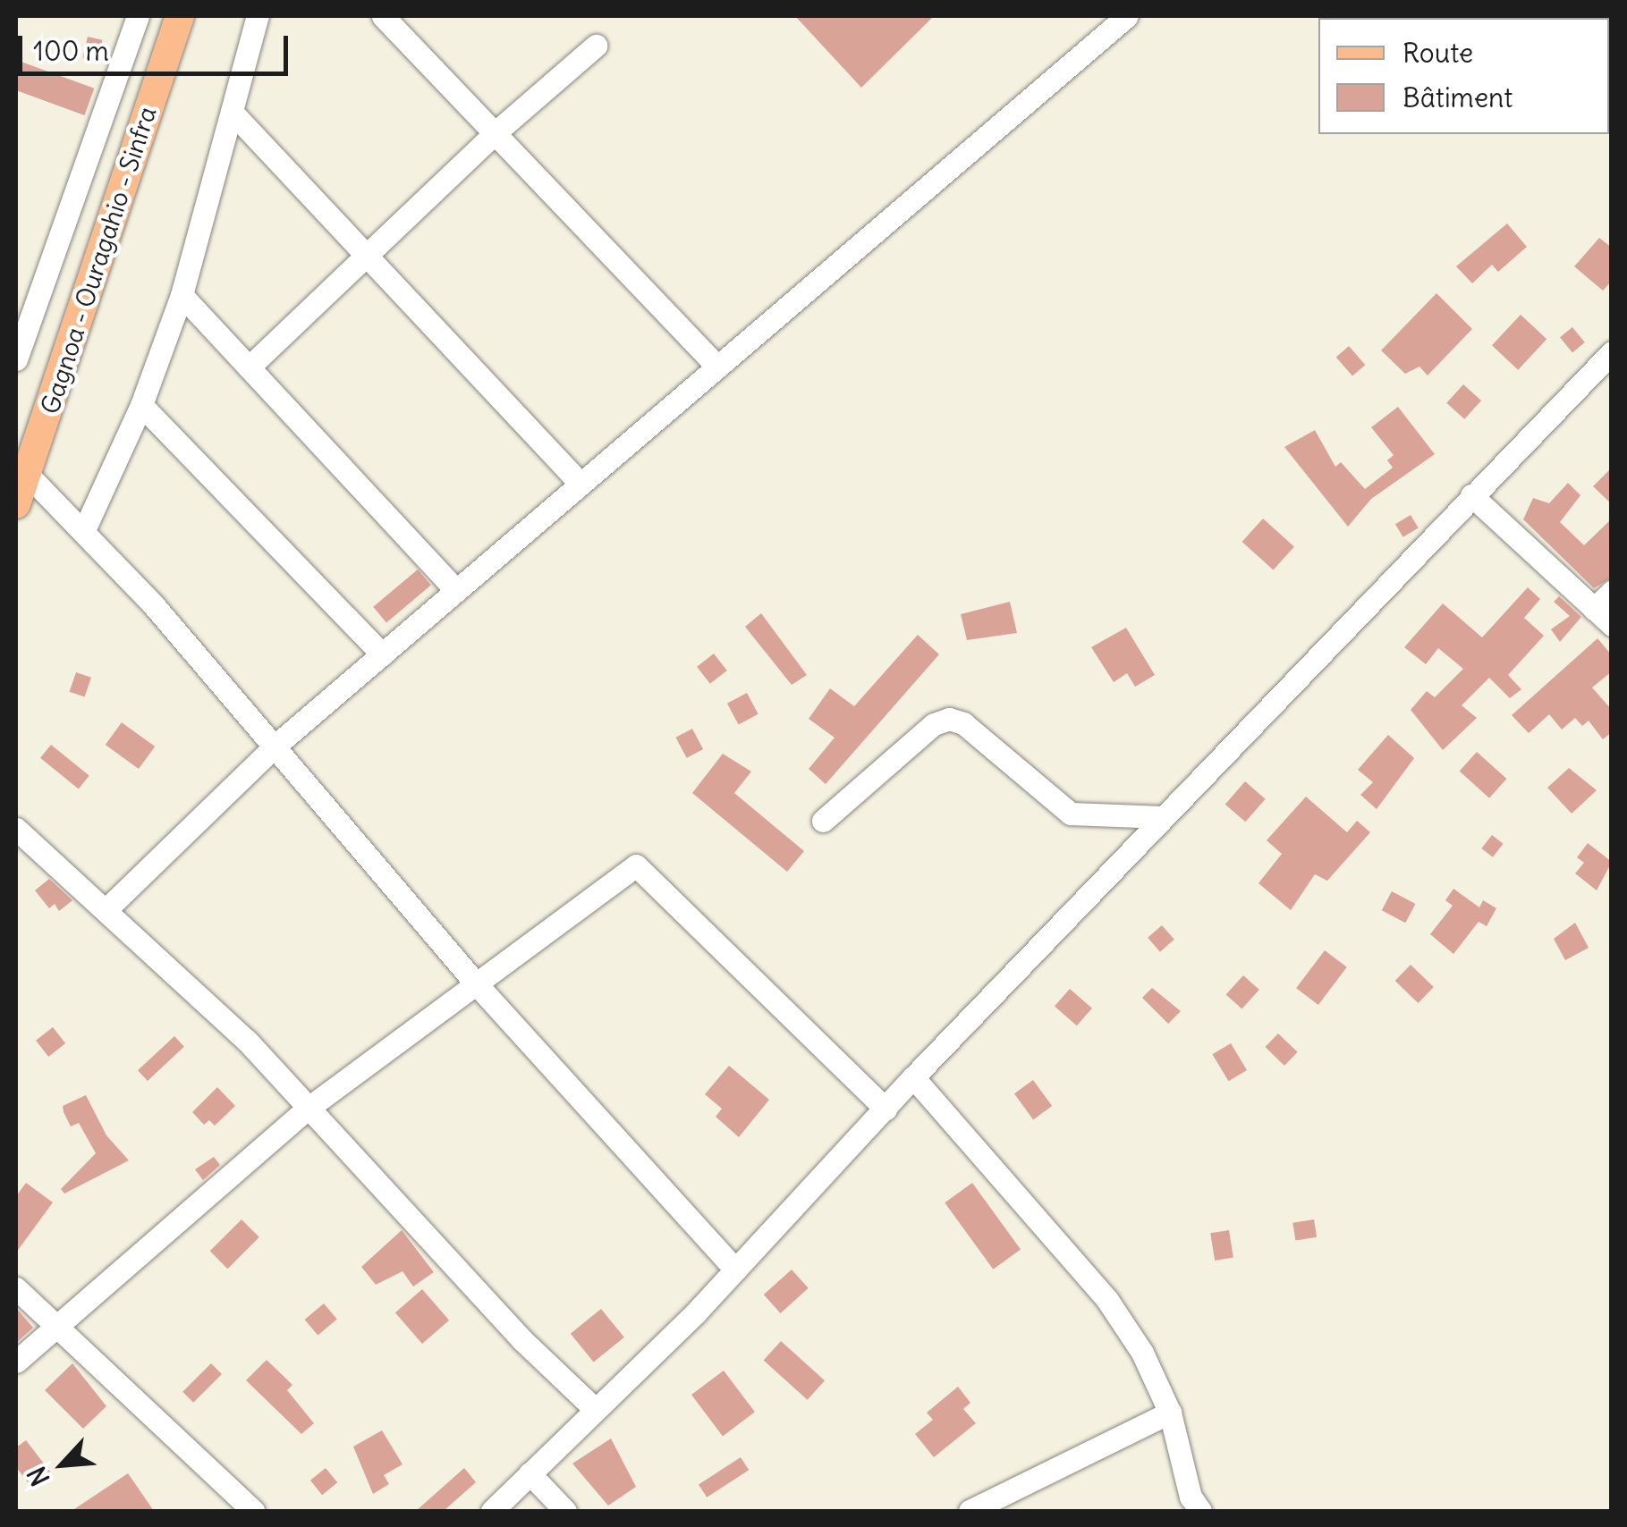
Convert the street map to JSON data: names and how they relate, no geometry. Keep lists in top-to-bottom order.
{
  "streets": {
    "main road": ["Gagnoa - Ouragahio - Sinfra"]
  },
  "legend": ["Route", "Bâtiment"],
  "scale_bar": "100 m",
  "north": "bottom left"
}
